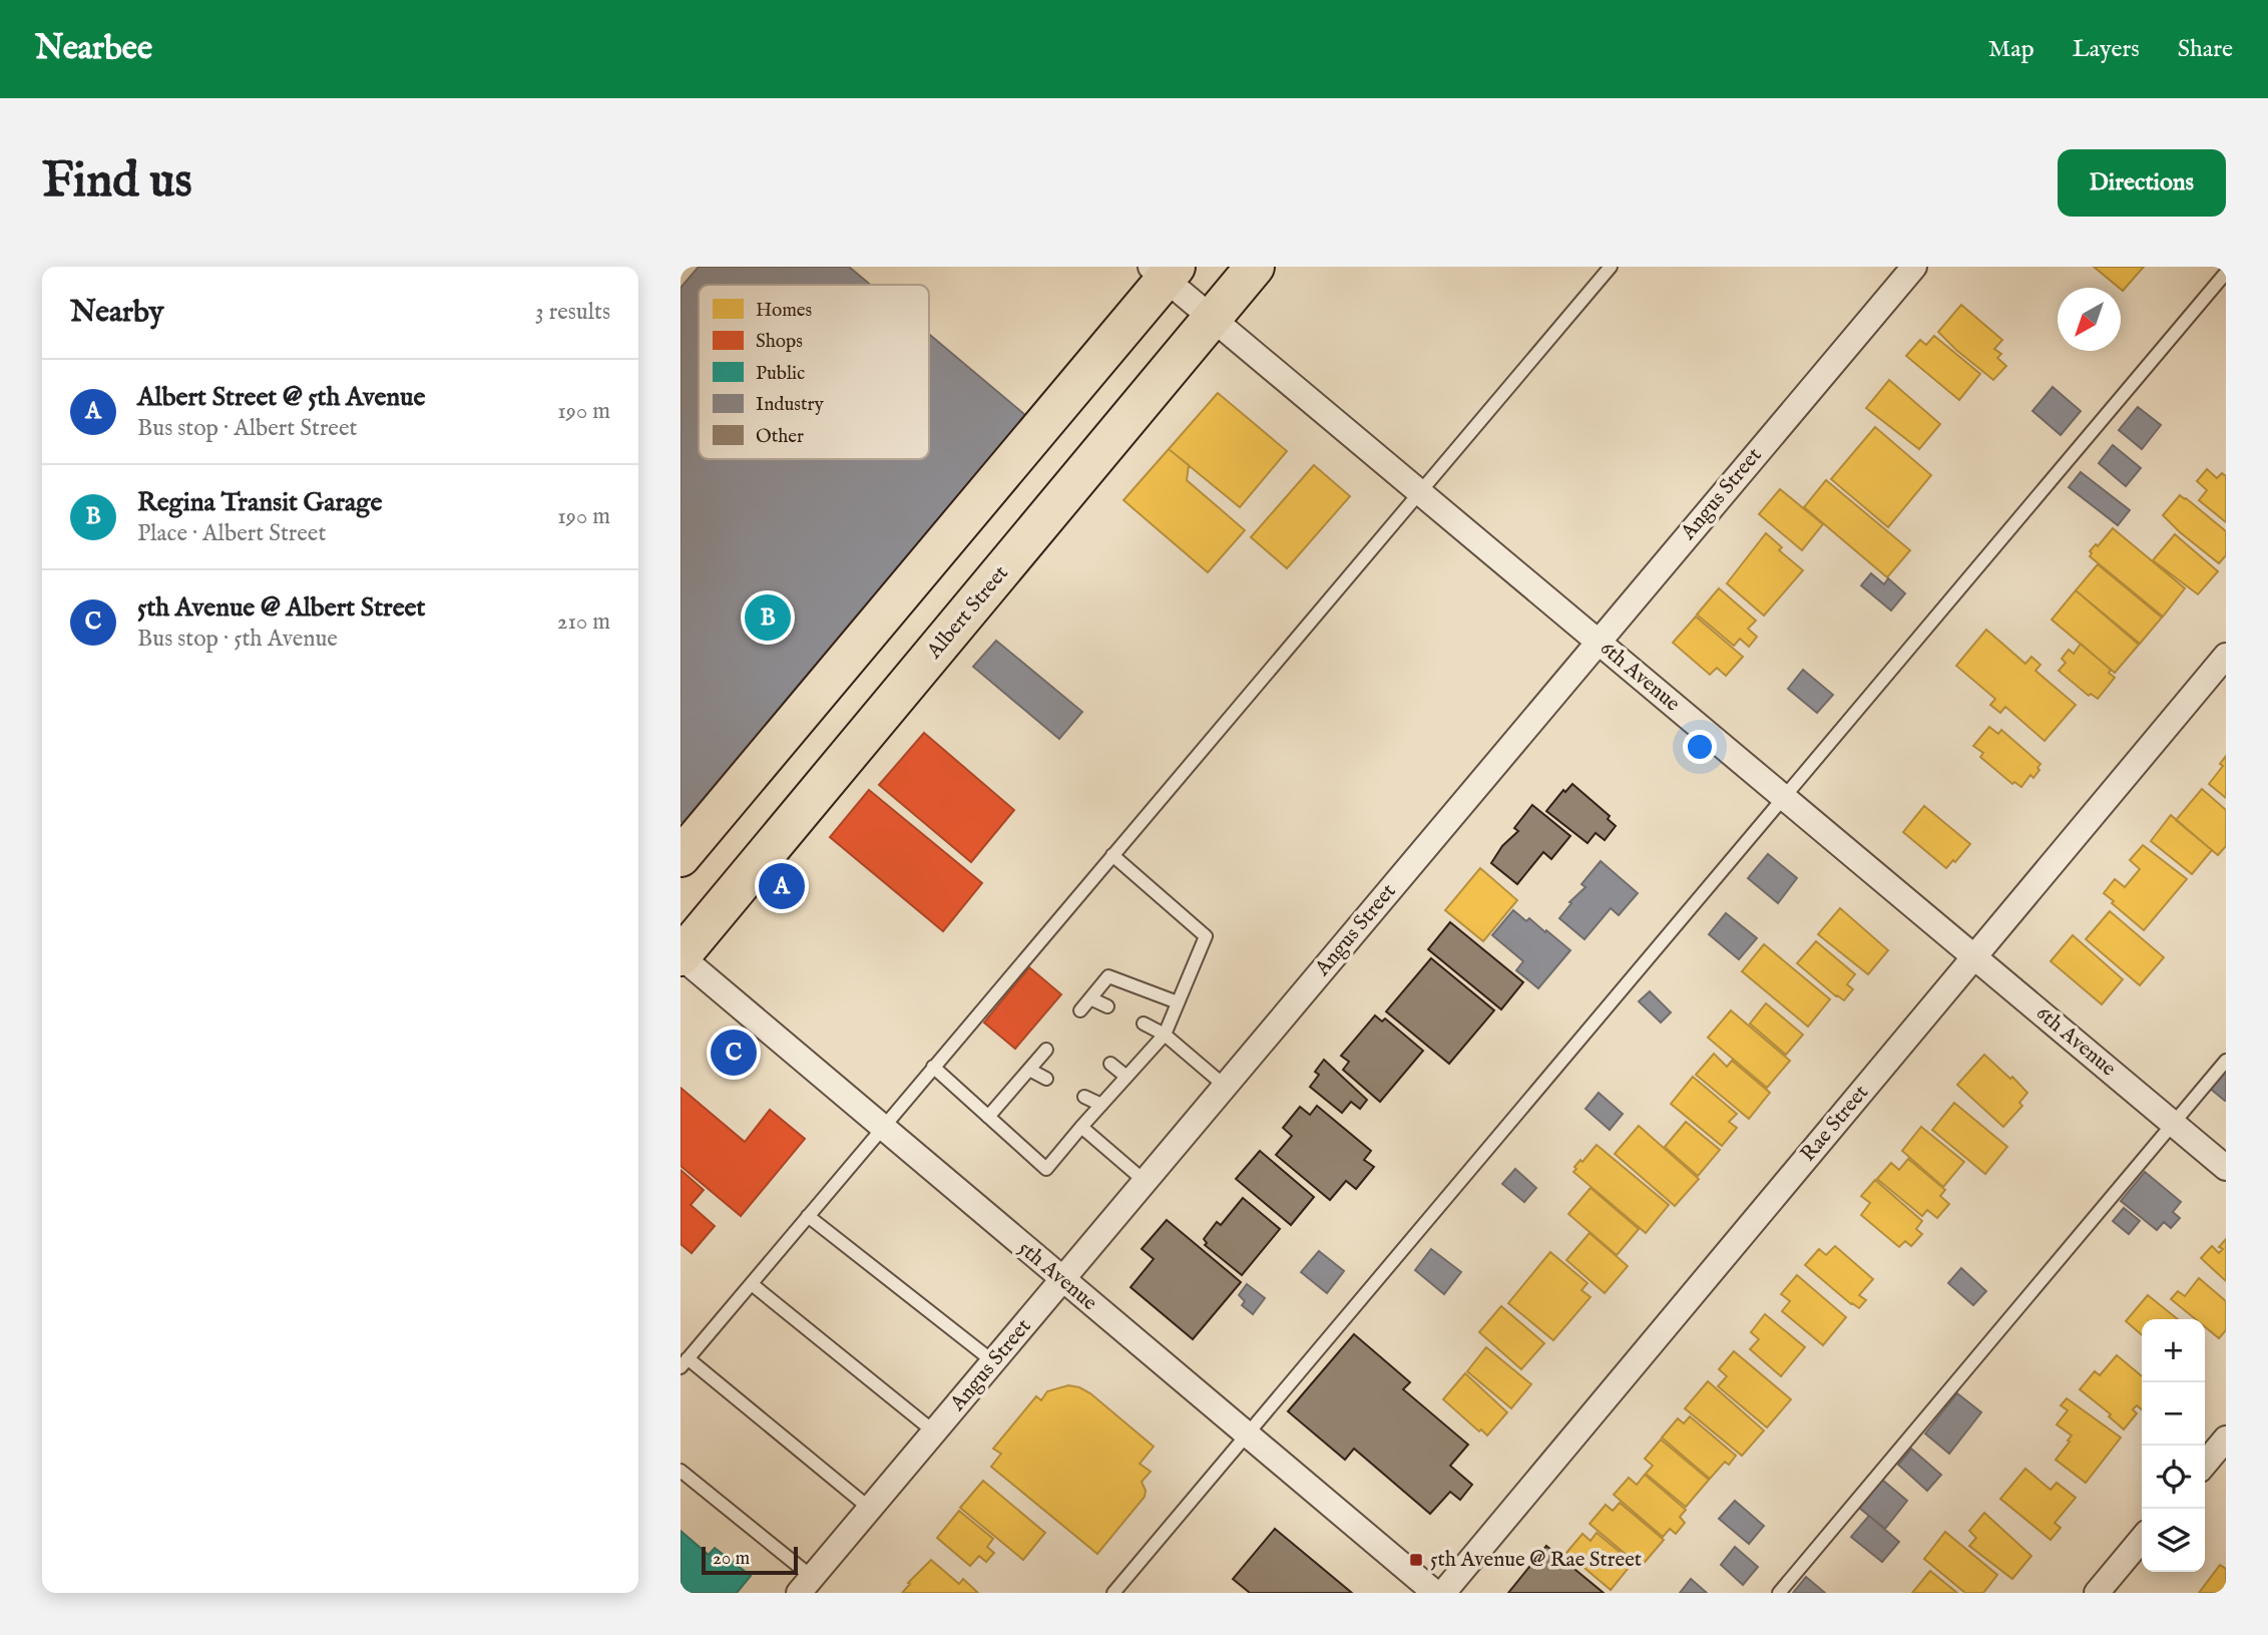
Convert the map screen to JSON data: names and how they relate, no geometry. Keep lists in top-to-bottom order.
{
  "streets": {
    "main road": ["Albert Street"],
    "street": [
      "Angus Street",
      "6th Avenue",
      "Rae Street",
      "5th Avenue"
    ]
  },
  "crossings": [
    ["Angus Street", "6th Avenue"],
    ["Angus Street", "5th Avenue"],
    ["Albert Street", "6th Avenue"],
    ["Albert Street", "5th Avenue"],
    ["6th Avenue", "Rae Street"]
  ],
  "places": {
    "transit": ["5th Avenue @ Rae Street"]
  },
  "legend": [
    "Homes",
    "Shops",
    "Public",
    "Industry",
    "Other"
  ],
  "scale_bar": "20 m",
  "north": "bottom left",
  "page": {
    "header": "Nearbee",
    "nav": ["Map", "Layers", "Share"],
    "buttons": "Directions",
    "title": "Find us",
    "heading": ["Nearby", "3 results"],
    "list": [
      {
        "mark": "A",
        "name": "Albert Street @ 5th Avenue",
        "note": "Bus stop · Albert Street",
        "value": "190 m"
      },
      {
        "mark": "B",
        "name": "Regina Transit Garage",
        "note": "Place · Albert Street",
        "value": "190 m"
      },
      {
        "mark": "C",
        "name": "5th Avenue @ Albert Street",
        "note": "Bus stop · 5th Avenue",
        "value": "210 m"
      }
    ],
    "pins": ["B", "A", "C"],
    "map_buttons": ["+", "−"],
    "scale": "20 m"
  }
}
